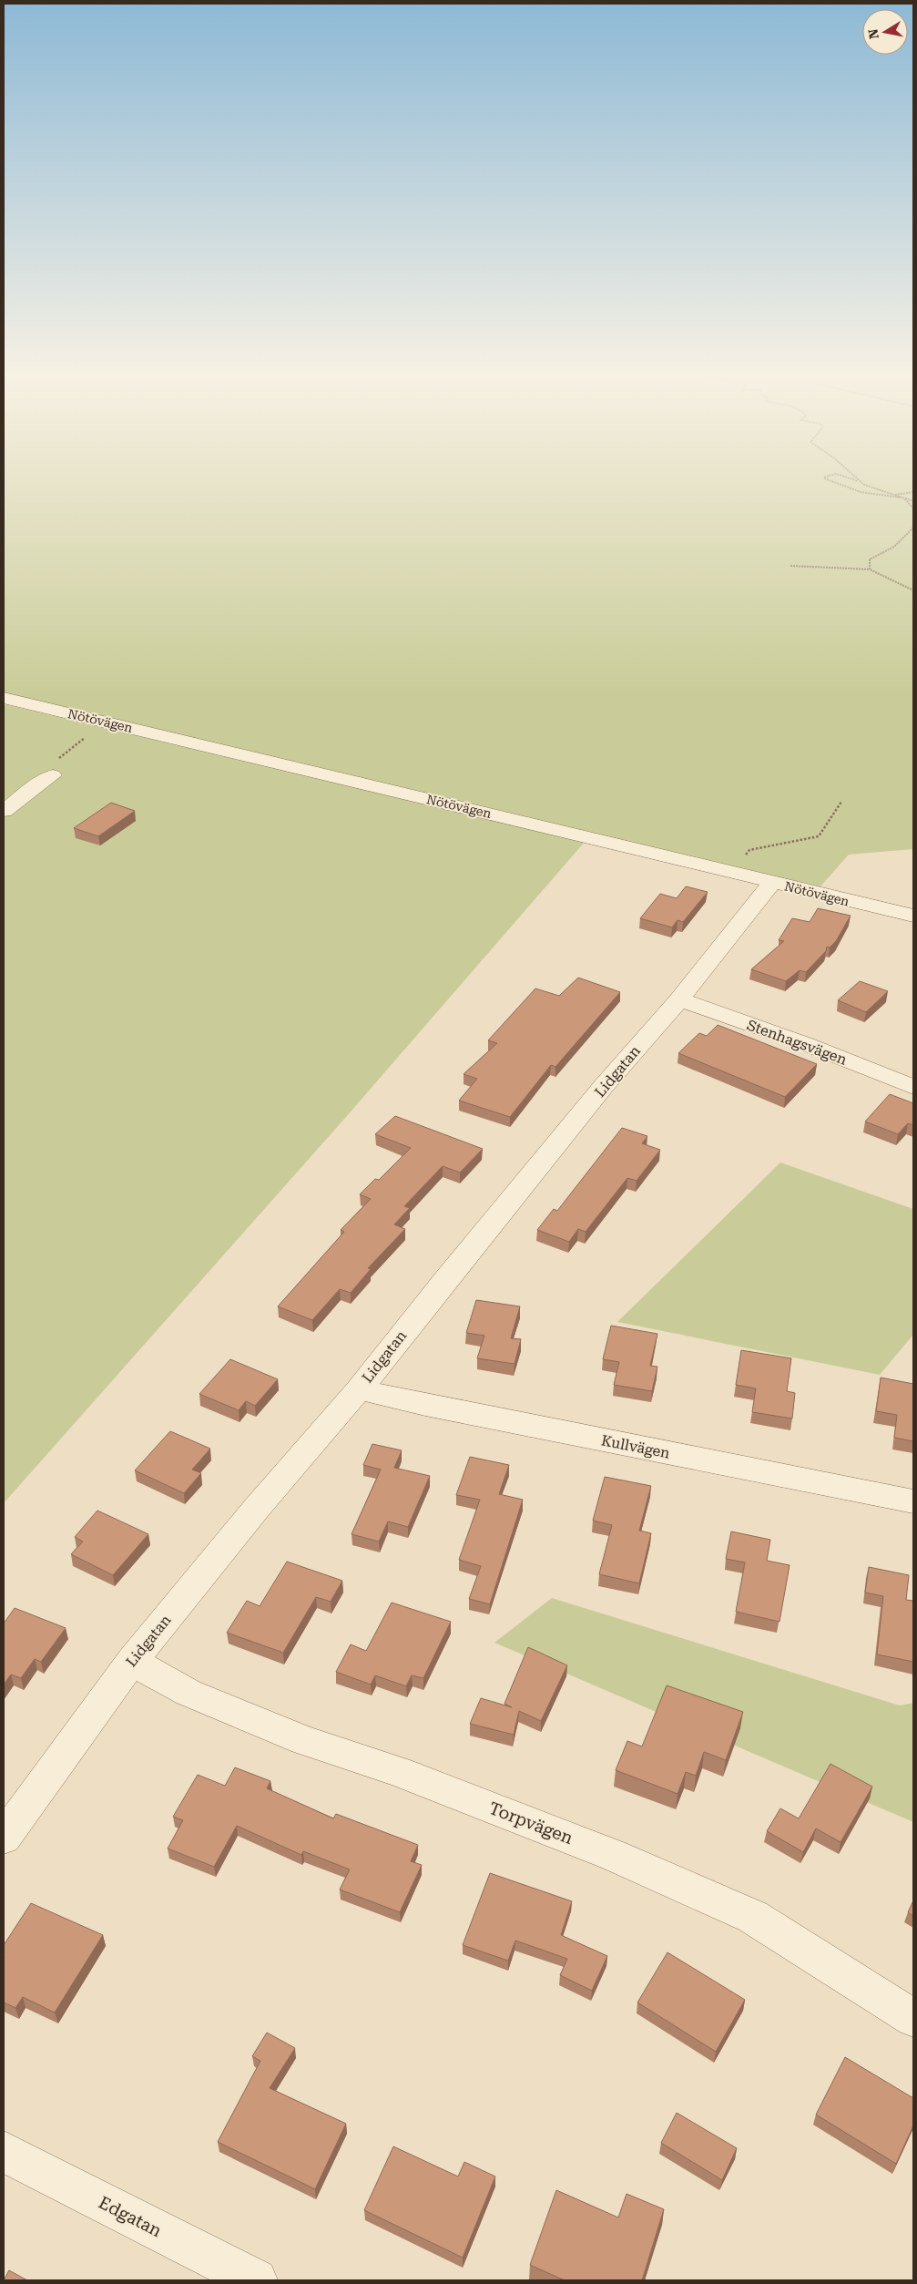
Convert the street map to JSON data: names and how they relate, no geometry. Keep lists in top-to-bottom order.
{
  "streets": {
    "street": [
      "Nötövägen",
      "Stenhagsvägen",
      "Lidgatan",
      "Kullvägen",
      "Torpvägen",
      "Edgatan"
    ]
  },
  "crossings": [
    ["Nötövägen", "Lidgatan"],
    ["Stenhagsvägen", "Lidgatan"],
    ["Lidgatan", "Kullvägen"],
    ["Lidgatan", "Torpvägen"]
  ],
  "north": "left"
}
